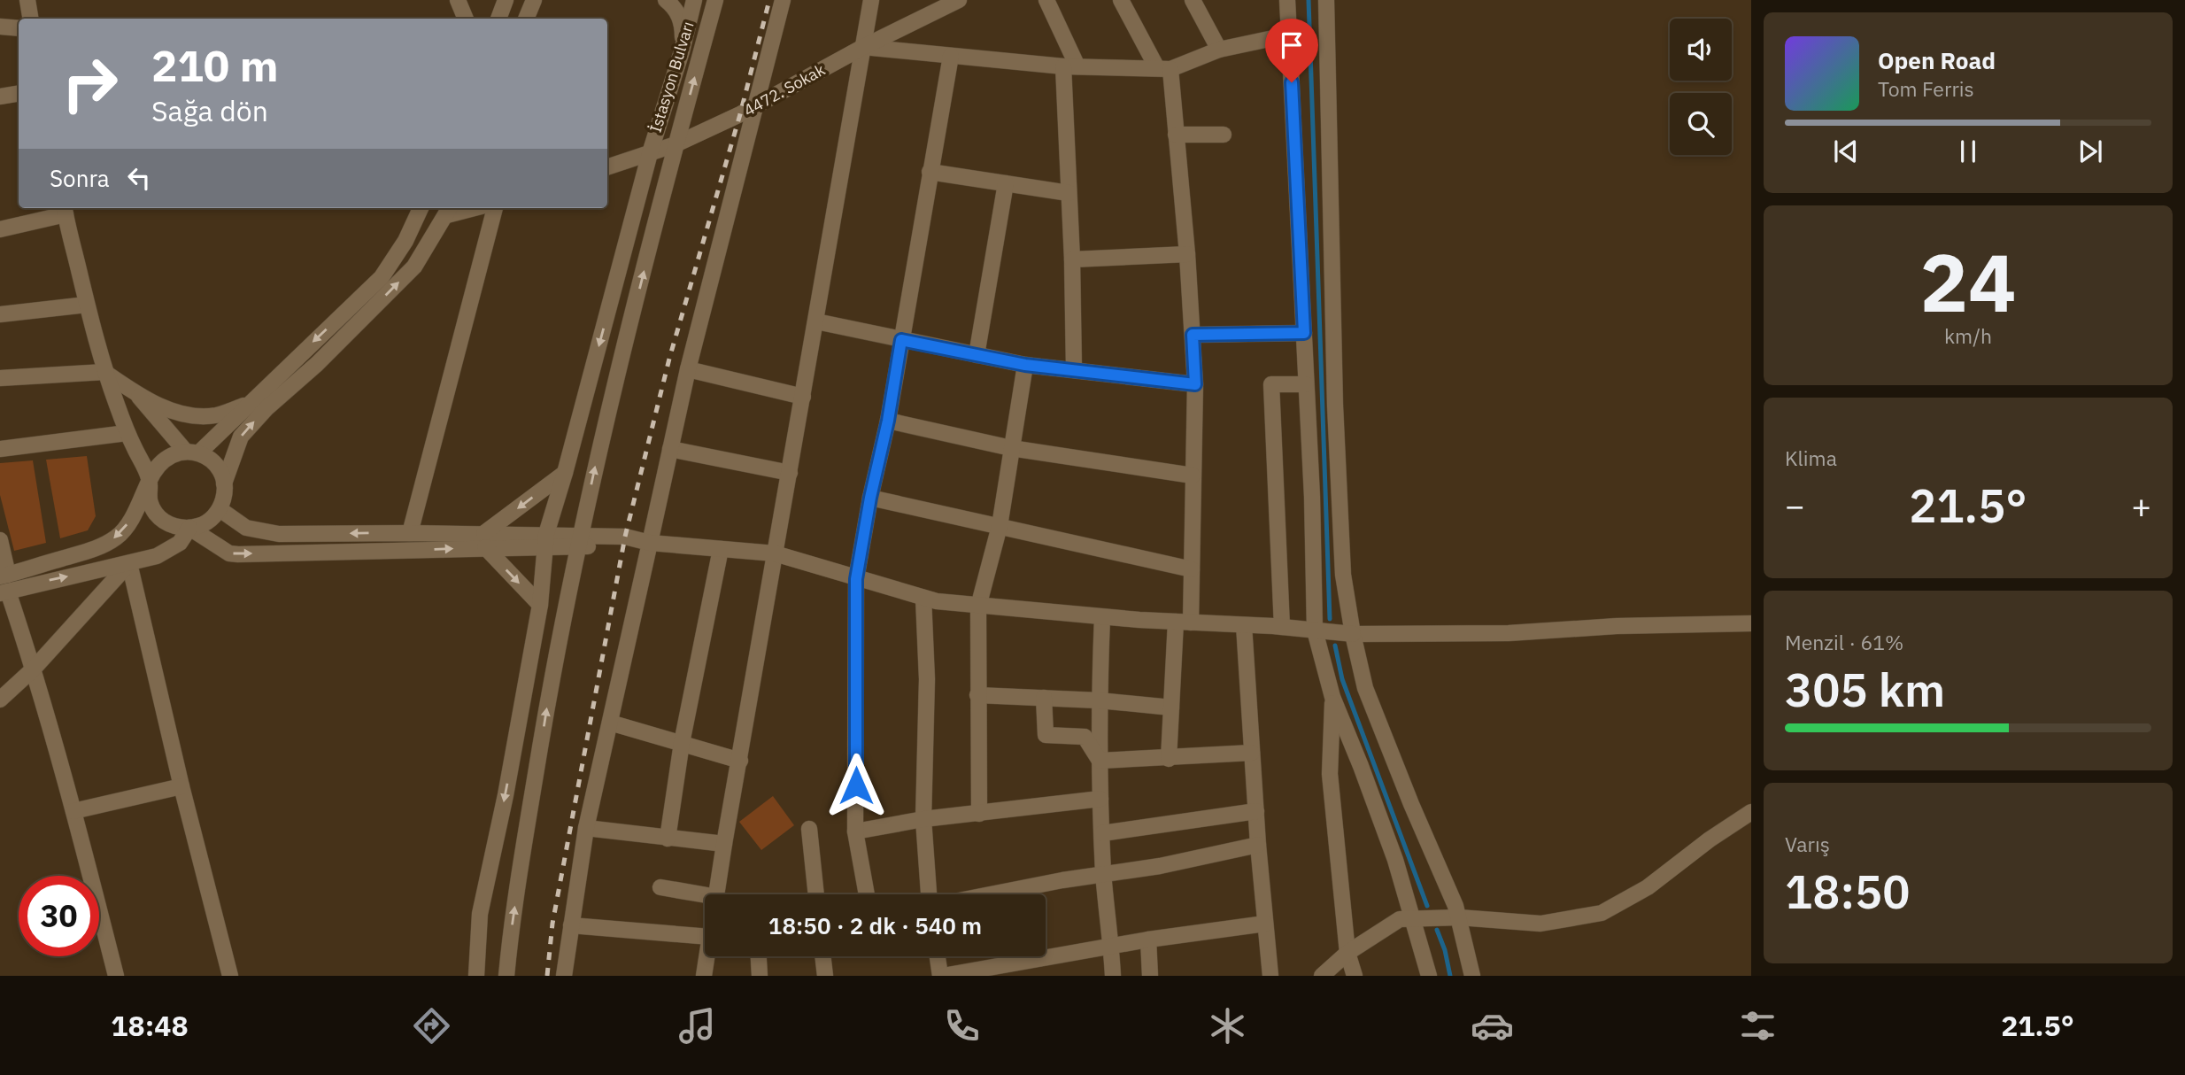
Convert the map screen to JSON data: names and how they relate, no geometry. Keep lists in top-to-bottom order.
{
  "streets": {
    "street": ["İstasyon Bulvarı", "4472. Sokak"]
  },
  "crossings": [
    ["İstasyon Bulvarı", "4472. Sokak"]
  ],
  "page": {
    "turn": ["210 m", "Sağa dön"],
    "song": ["Open Road", "Tom Ferris"],
    "then": "Sonra",
    "tile": [
      ["24", "km/h"],
      "Klima",
      ["Menzil · 61%", "305 km"],
      ["Varış", "18:50"]
    ],
    "heat": ["−", "21.5°", "+"],
    "limit": "30",
    "trip": "18:50 · 2 dk · 540 m",
    "tabs": ["18:48", "21.5°"]
  }
}
